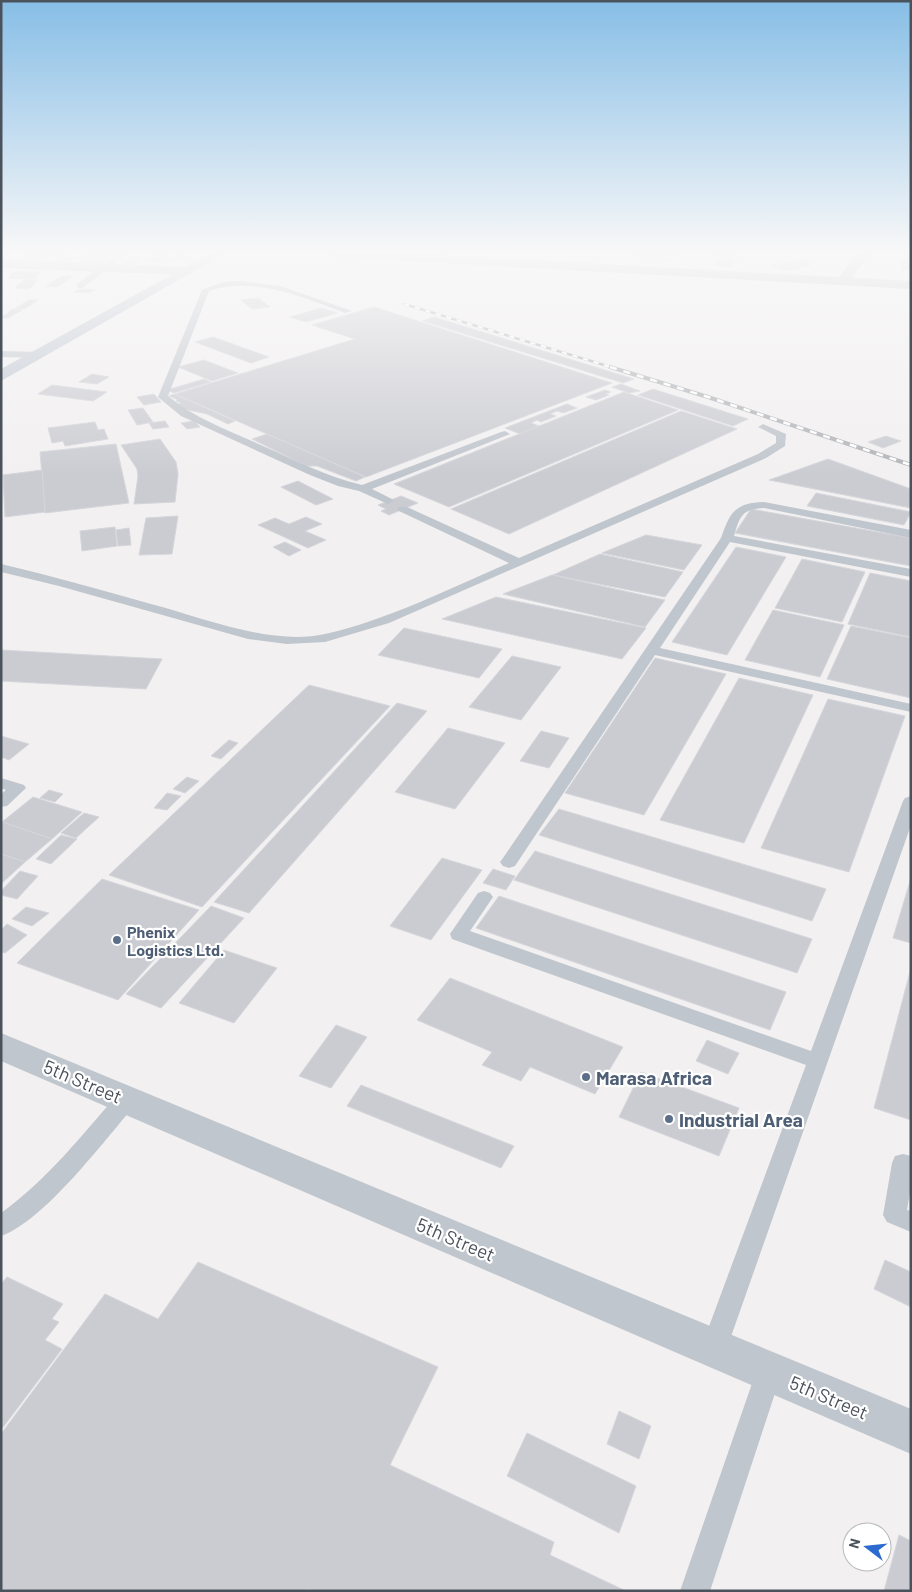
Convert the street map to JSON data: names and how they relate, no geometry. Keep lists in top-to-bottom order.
{
  "streets": {
    "street": ["5th Street"]
  },
  "places": ["Phenix Logistics Ltd.", "Marasa Africa", "Industrial Area"],
  "north": "left"
}
